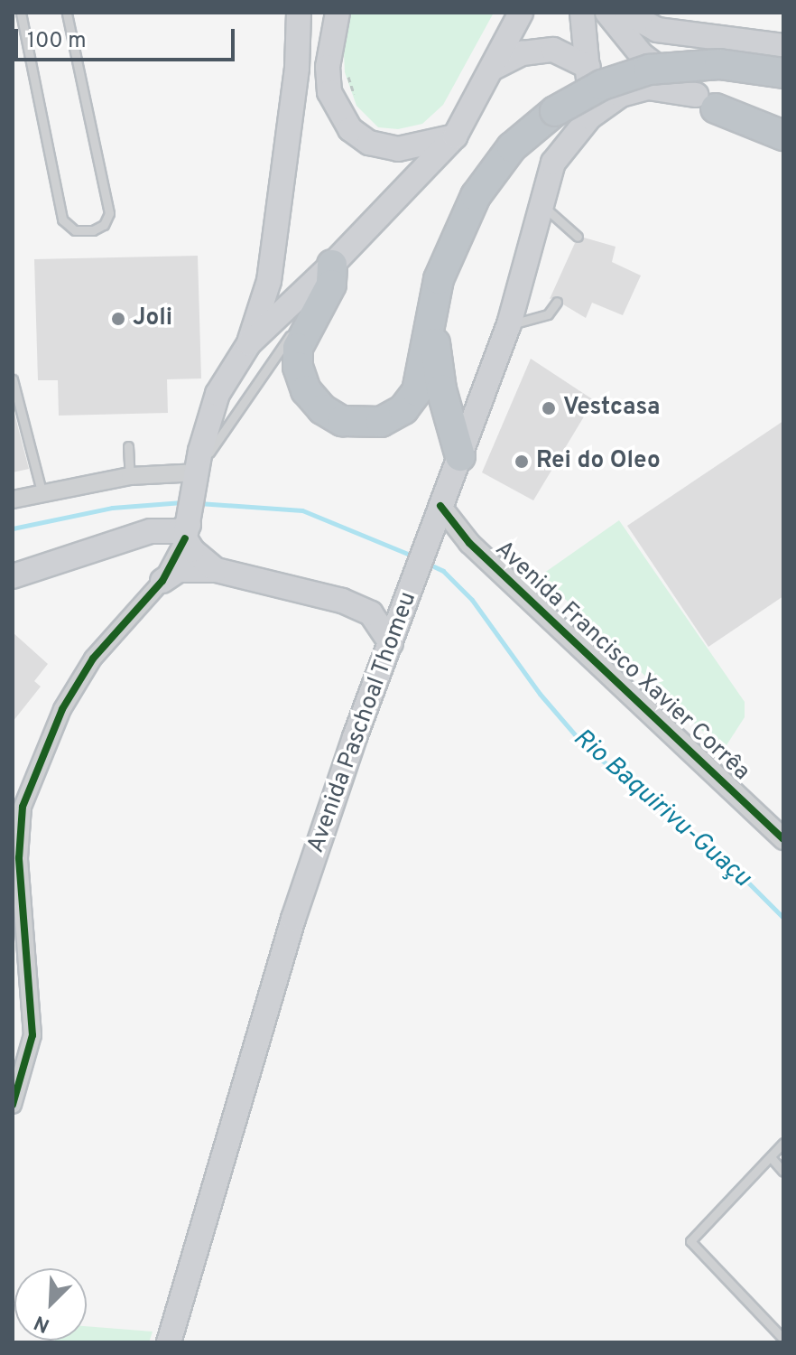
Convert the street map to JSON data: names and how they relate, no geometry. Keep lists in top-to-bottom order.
{
  "streets": {
    "main road": ["Avenida Paschoal Thomeu"],
    "street": ["Avenida Francisco Xavier Corrêa"]
  },
  "crossings": [
    ["Avenida Francisco Xavier Corrêa", "Avenida Paschoal Thomeu"]
  ],
  "water": ["Rio Baquirivu-Guaçu"],
  "places": ["Joli", "Vestcasa", "Rei do Oleo"],
  "scale_bar": "100 m",
  "north": "bottom left"
}
